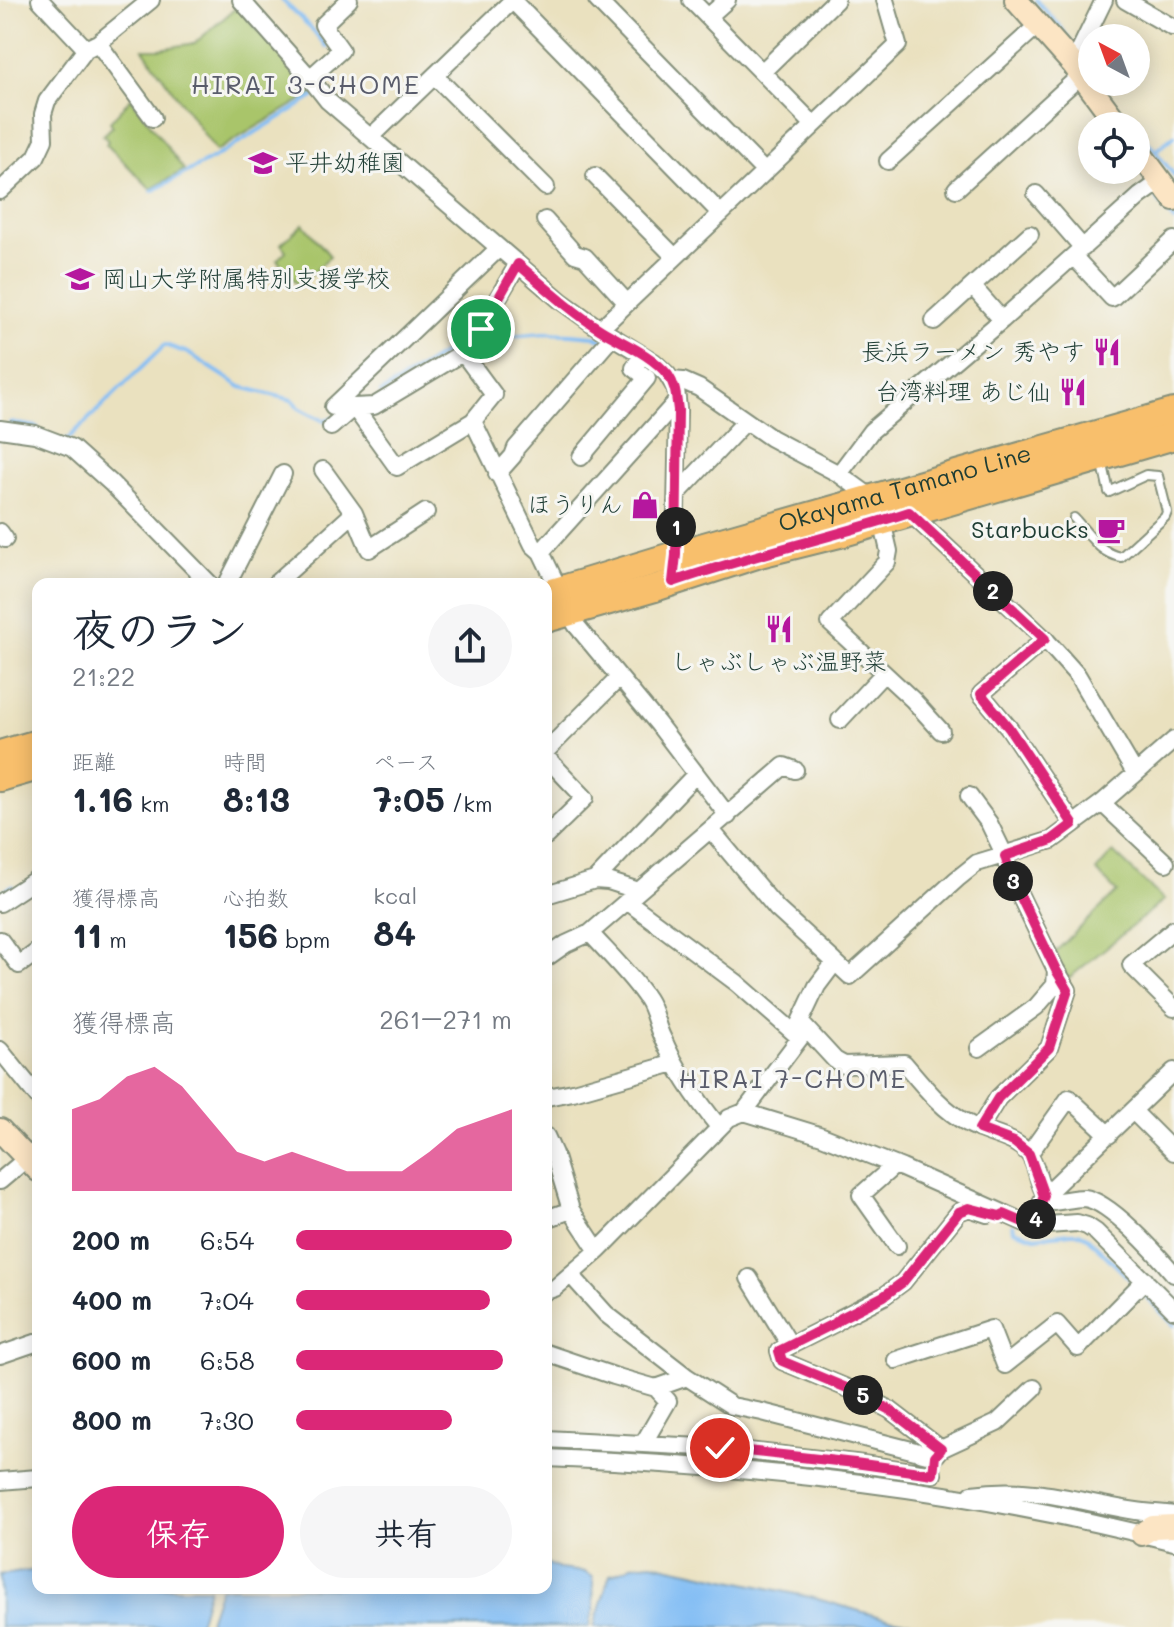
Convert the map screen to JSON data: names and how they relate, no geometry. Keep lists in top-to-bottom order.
{
  "streets": {
    "main road": ["Okayama Tamano Line"]
  },
  "districts": ["HIRAI 3-CHOME", "HIRAI 7-CHOME"],
  "places": {
    "school or university": ["平井幼稚園", "岡山大学附属特別支援学校"],
    "restaurant": ["長浜ラーメン 秀やす", "台湾料理 あじ仙", "しゃぶしゃぶ温野菜"],
    "shop": ["ほうりん"],
    "cafe": ["Starbucks"]
  },
  "north": "top left",
  "page": {
    "pins": [
      "1",
      "2",
      "3",
      "4",
      "5"
    ],
    "heading": ["夜のラン", "21:22"],
    "stats": [
      ["距離", "1.16 km"],
      ["時間", "8:13"],
      ["ペース", "7:05 /km"],
      ["獲得標高", "11 m"],
      ["心拍数", "156 bpm"],
      ["kcal", "84"]
    ],
    "chart": ["獲得標高", "261–271 m"],
    "list": [
      {
        "name": "200 m",
        "note": "6:54"
      },
      {
        "name": "400 m",
        "note": "7:04"
      },
      {
        "name": "600 m",
        "note": "6:58"
      },
      {
        "name": "800 m",
        "note": "7:30"
      }
    ],
    "buttons": ["保存", "共有"]
  }
}
